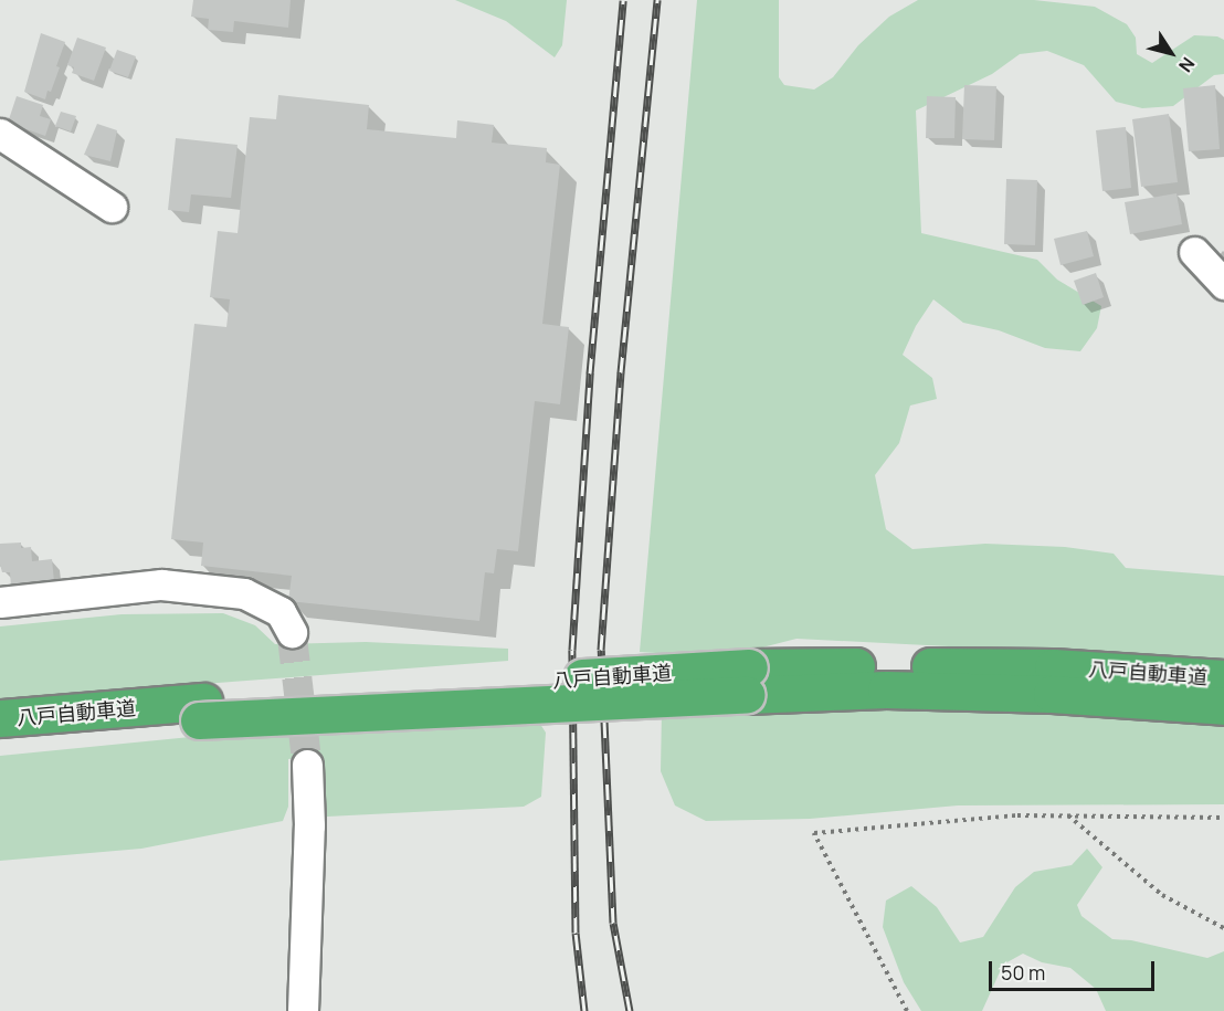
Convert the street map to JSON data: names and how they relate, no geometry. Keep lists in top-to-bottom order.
{
  "streets": {
    "highway": ["八戸自動車道"]
  },
  "scale_bar": "50 m",
  "north": "bottom right"
}
